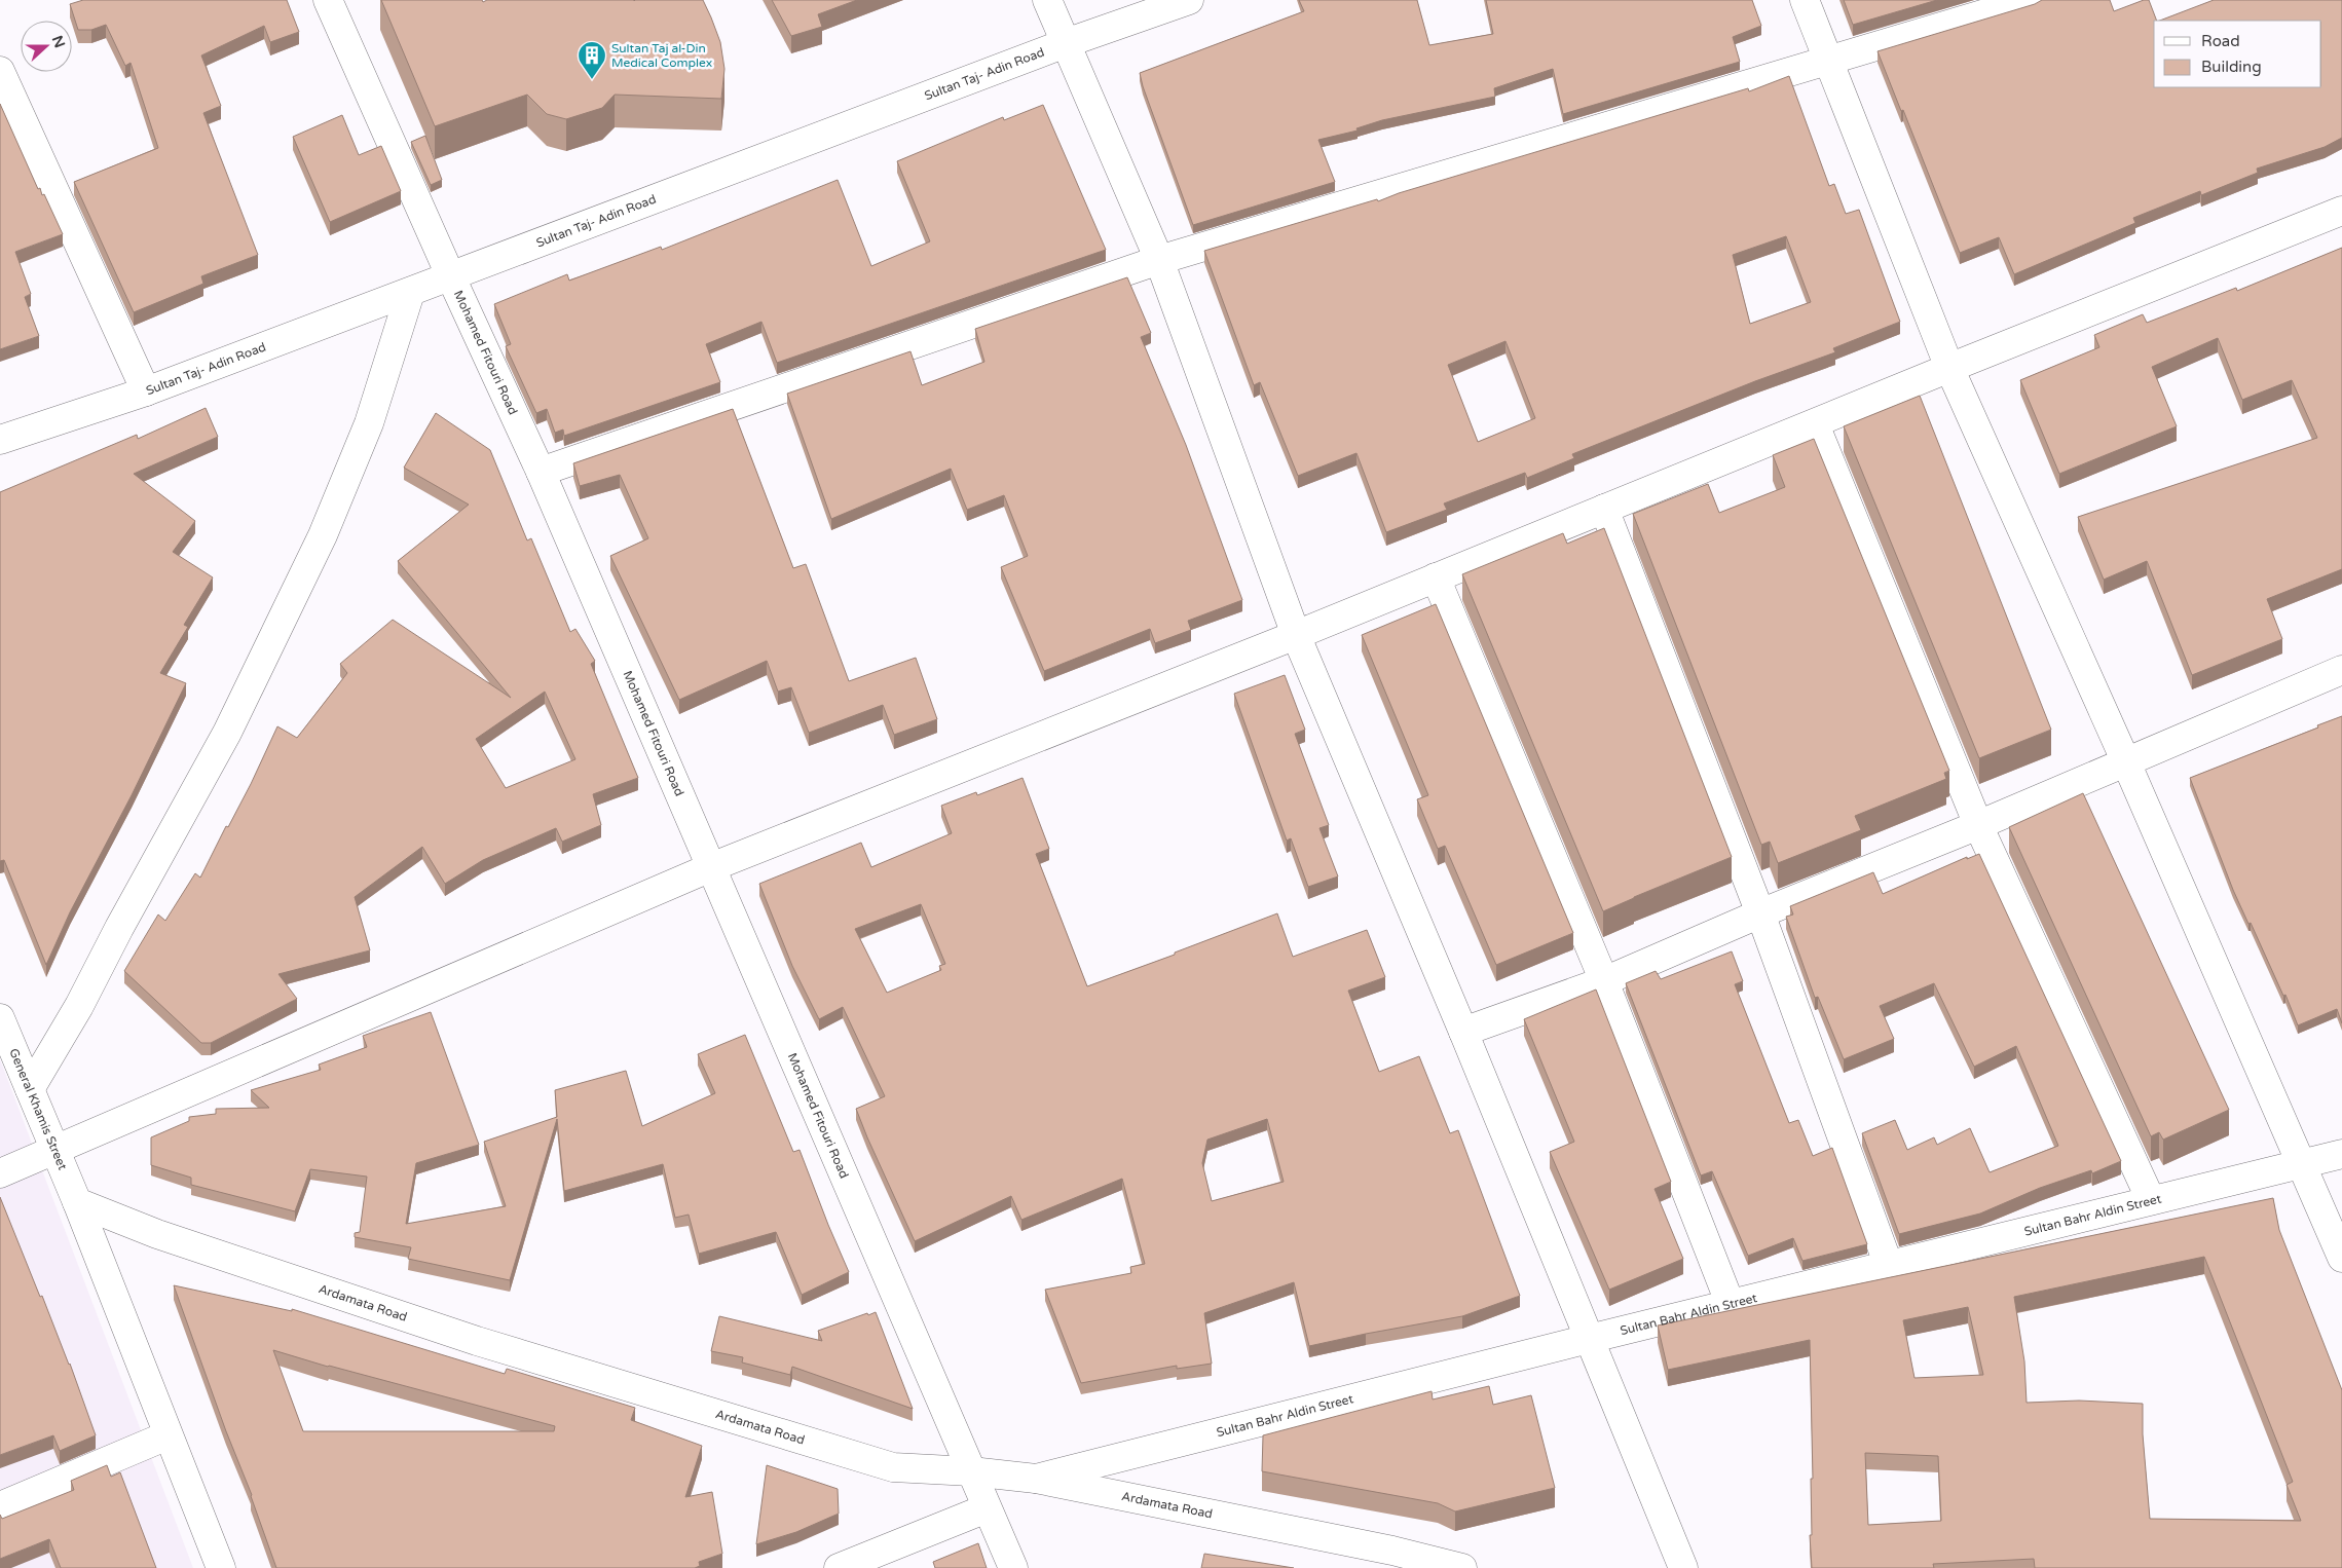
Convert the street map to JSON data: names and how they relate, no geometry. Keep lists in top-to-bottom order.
{
  "streets": {
    "street": [
      "Sultan Taj- Adin Road",
      "Mohamed Fitouri Road",
      "General Khamis Street",
      "Sultan Bahr Aldin Street",
      "Ardamata Road"
    ]
  },
  "crossings": [
    ["Sultan Taj- Adin Road", "Mohamed Fitouri Road"],
    ["Mohamed Fitouri Road", "Ardamata Road"],
    ["General Khamis Street", "Ardamata Road"],
    ["Sultan Bahr Aldin Street", "Ardamata Road"]
  ],
  "places": {
    "building": ["Sultan Taj al-Din Medical Complex"]
  },
  "legend": ["Road", "Building"],
  "north": "right"
}
